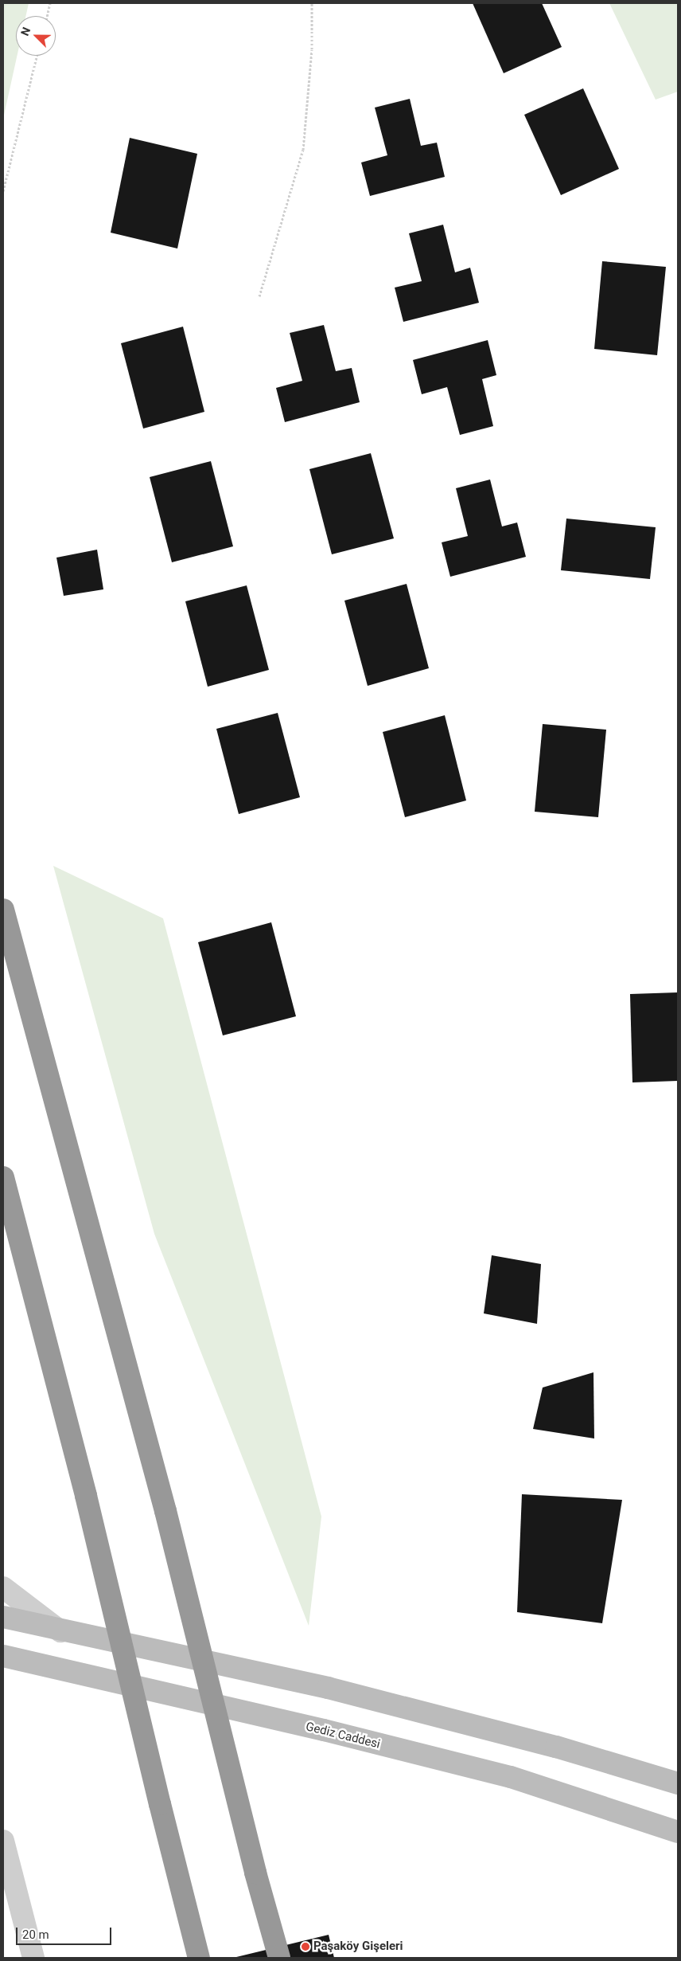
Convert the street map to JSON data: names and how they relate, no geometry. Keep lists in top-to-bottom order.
{
  "streets": {
    "main road": ["Gediz Caddesi"]
  },
  "places": ["Paşaköy Gişeleri"],
  "scale_bar": "20 m",
  "north": "top left"
}
